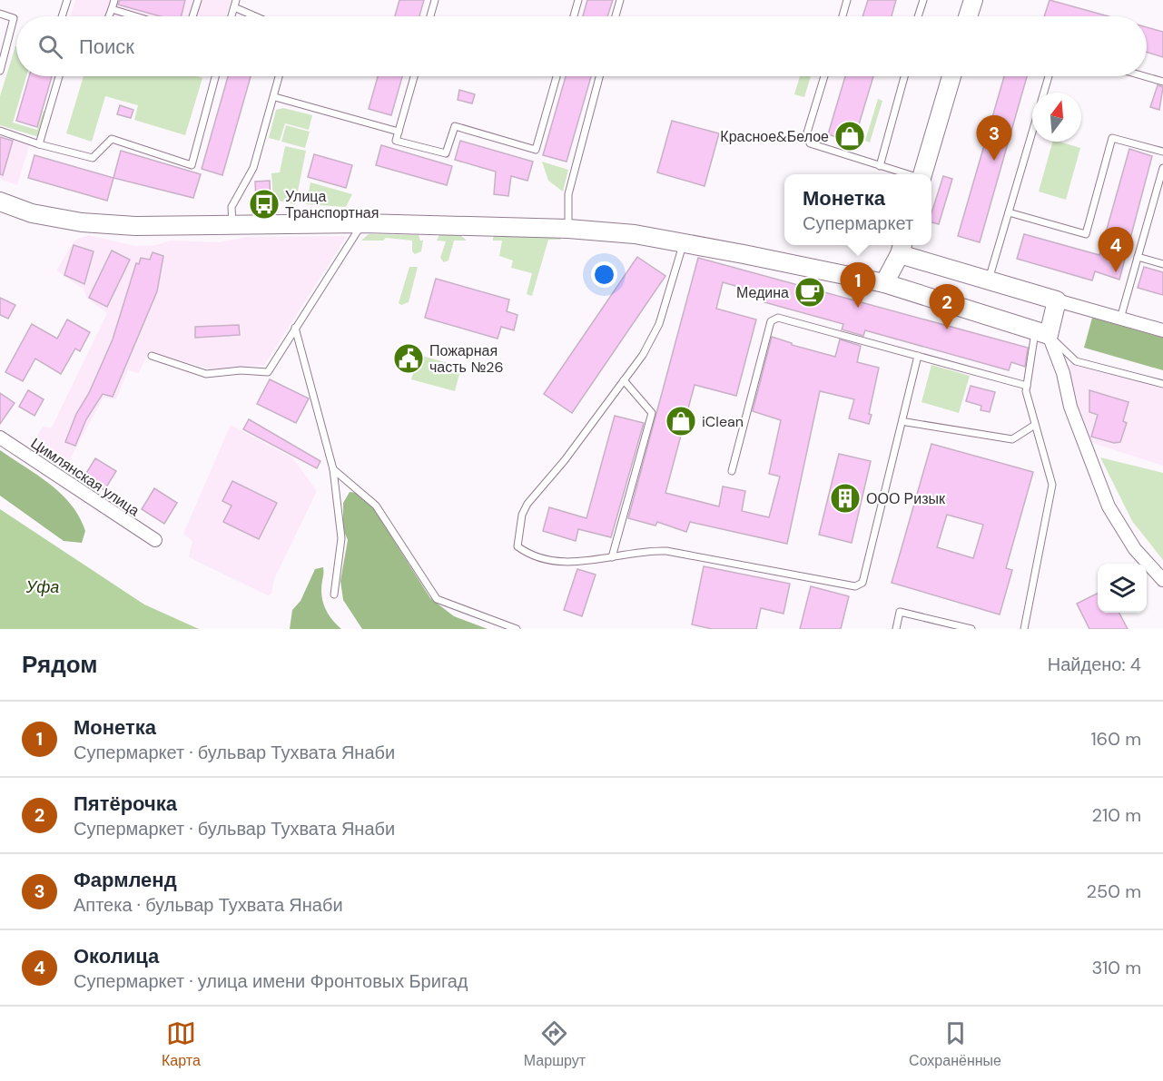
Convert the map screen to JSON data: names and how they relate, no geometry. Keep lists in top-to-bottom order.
{
  "streets": {
    "street": ["Цимлянская улица"]
  },
  "water": ["Уфа"],
  "places": {
    "shop": ["Красное&Белое", "iClean"],
    "bus stop": ["Улица Транспортная"],
    "cafe": ["Медина"],
    "public building": ["Пожарная часть №26"],
    "building": ["ООО Ризык"]
  },
  "north": "top",
  "page": {
    "search": "Поиск",
    "pins": [
      "3",
      "4",
      "1",
      "2"
    ],
    "popup": ["Монетка", "Супермаркет"],
    "heading": ["Рядом", "Найдено: 4"],
    "list": [
      {
        "mark": "1",
        "name": "Монетка",
        "note": "Супермаркет · бульвар Тухвата Янаби",
        "value": "160 m"
      },
      {
        "mark": "2",
        "name": "Пятёрочка",
        "note": "Супермаркет · бульвар Тухвата Янаби",
        "value": "210 m"
      },
      {
        "mark": "3",
        "name": "Фармленд",
        "note": "Аптека · бульвар Тухвата Янаби",
        "value": "250 m"
      },
      {
        "mark": "4",
        "name": "Околица",
        "note": "Супермаркет · улица имени Фронтовых Бригад",
        "value": "310 m"
      }
    ],
    "nav": ["Карта", "Маршрут", "Сохранённые"]
  }
}
